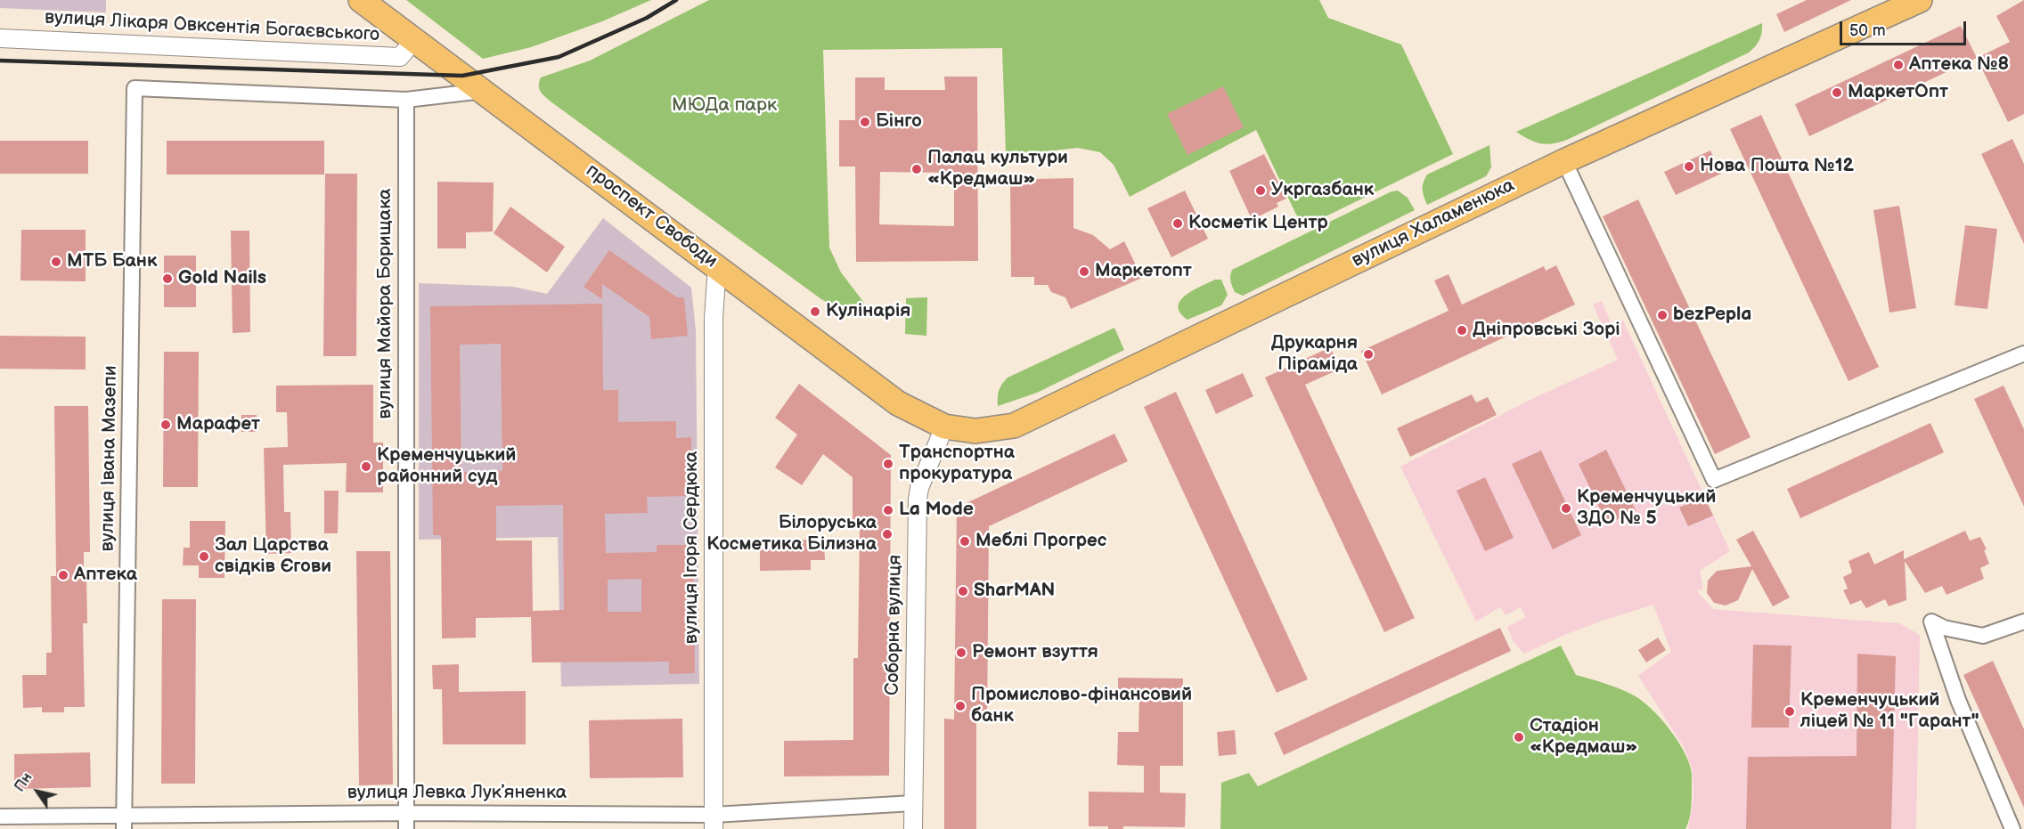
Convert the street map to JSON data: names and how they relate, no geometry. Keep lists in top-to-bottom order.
{
  "streets": {
    "highway": ["проспект Свободи", "вулиця Халаменюка"],
    "street": [
      "вулиця Лікаря Овксентія Богаєвського",
      "вулиця Майора Борищака",
      "вулиця Івана Мазепи",
      "вулиця Ігоря Сердюка",
      "Соборна вулиця",
      "вулиця Левка Лукʼяненка"
    ]
  },
  "crossings": [
    ["вулиця Лікаря Овксентія Богаєвського", "проспект Свободи"],
    ["проспект Свободи", "вулиця Халаменюка"],
    ["проспект Свободи", "вулиця Ігоря Сердюка"],
    ["проспект Свободи", "Соборна вулиця"],
    ["вулиця Халаменюка", "Соборна вулиця"],
    ["вулиця Майора Борищака", "вулиця Івана Мазепи"],
    ["вулиця Майора Борищака", "вулиця Левка Лукʼяненка"],
    ["вулиця Івана Мазепи", "вулиця Левка Лукʼяненка"],
    ["вулиця Ігоря Сердюка", "вулиця Левка Лукʼяненка"],
    ["Соборна вулиця", "вулиця Левка Лукʼяненка"]
  ],
  "parks": ["МЮДа парк"],
  "places": [
    "Аптека №8",
    "МаркетОпт",
    "Бінго",
    "Нова Пошта №12",
    "Палац культури «Кредмаш»",
    "Укргазбанк",
    "Косметік Центр",
    "МТБ Банк",
    "Маркетопт",
    "Gold Nails",
    "Кулінарія",
    "bezPepla",
    "Дніпровські Зорі",
    "Друкарня Піраміда",
    "Марафет",
    "Транспортна прокуратура",
    "Кременчуцький районний суд",
    "Кременчуцький ЗДО № 5",
    "La Mode",
    "Білоруська Косметика Білизна",
    "Меблі Прогрес",
    "Зал Царства свідків Єгови",
    "Аптeка",
    "SharMAN",
    "Ремонт взуття",
    "Промислово-фінансовий банк",
    "Кременчуцький ліцей № 11 \"Гарант\"",
    "Стадіон «Кредмаш»"
  ],
  "scale_bar": "50 m",
  "north": "top left"
}
